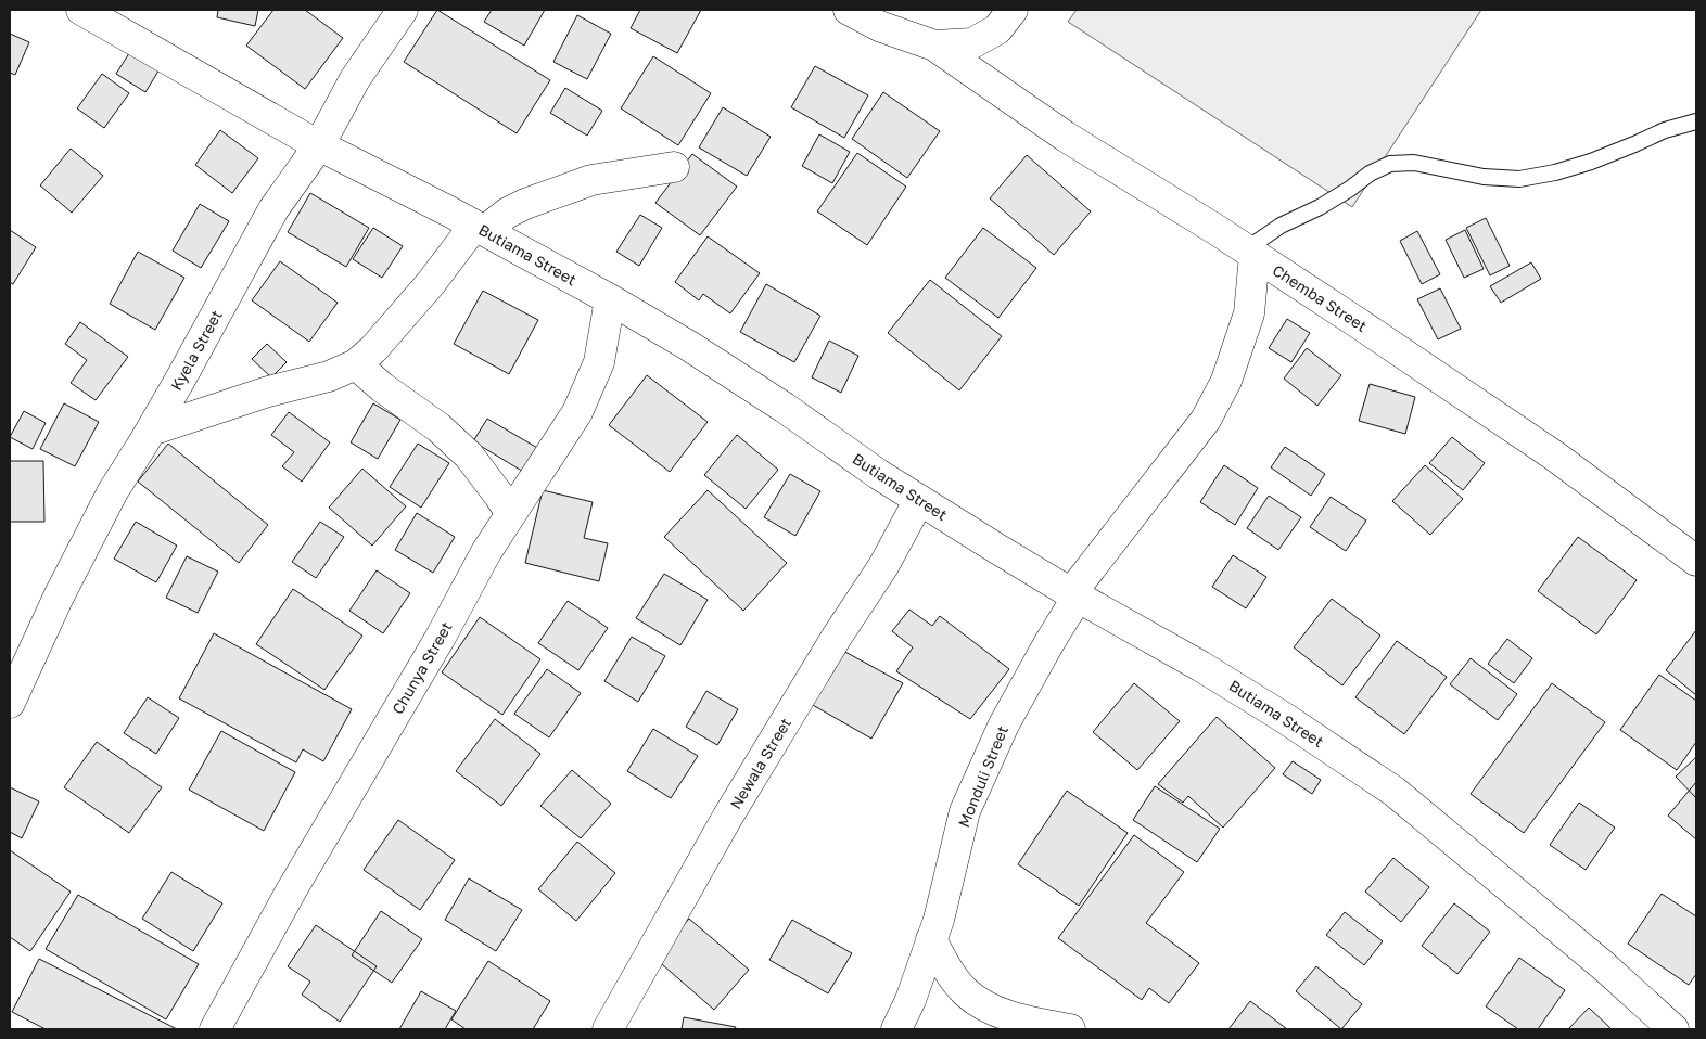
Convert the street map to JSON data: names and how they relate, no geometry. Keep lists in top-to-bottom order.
{
  "streets": {
    "street": [
      "Butiama Street",
      "Chemba Street",
      "Kyela Street",
      "Chunya Street",
      "Newala Street",
      "Monduli Street"
    ]
  },
  "crossings": [
    ["Butiama Street", "Kyela Street"],
    ["Butiama Street", "Chunya Street"],
    ["Butiama Street", "Newala Street"],
    ["Butiama Street", "Monduli Street"],
    ["Chemba Street", "Monduli Street"]
  ]
}
